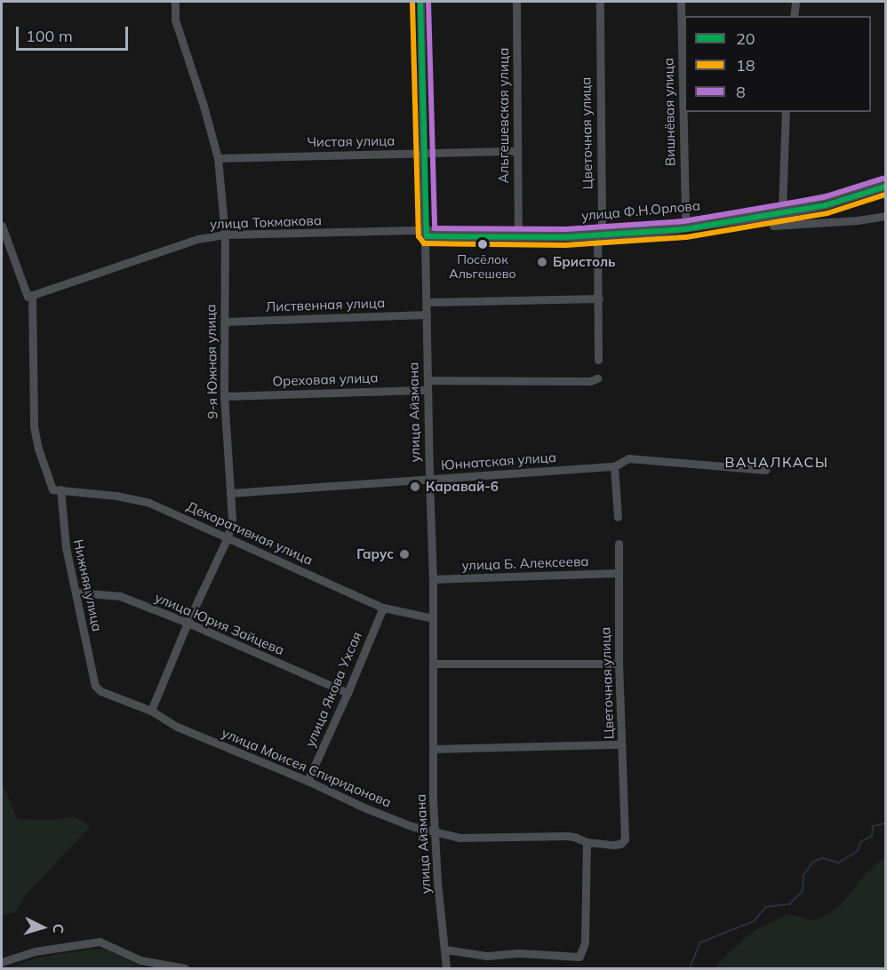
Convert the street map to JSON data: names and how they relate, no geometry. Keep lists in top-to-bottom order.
{
  "streets": {
    "street": [
      "Вишнёвая улица",
      "Альгешевская улица",
      "Цветочная улица",
      "Чистая улица",
      "улица Ф.Н.Орлова",
      "улица Токмакова",
      "Лиственная улица",
      "9-я Южная улица",
      "Ореховая улица",
      "улица Айзмана",
      "Юннатская улица",
      "Декоративная улица",
      "улица Б. Алексеева",
      "Нижняя улица",
      "улица Юрия Зайцева",
      "улица Якова Ухсая",
      "улица Моисея Спиридонова"
    ]
  },
  "crossings": [
    ["Вишнёвая улица", "улица Ф.Н.Орлова"],
    ["Альгешевская улица", "Чистая улица"],
    ["Альгешевская улица", "улица Ф.Н.Орлова"],
    ["Цветочная улица", "улица Ф.Н.Орлова"],
    ["Цветочная улица", "улица Б. Алексеева"],
    ["Цветочная улица", "улица Моисея Спиридонова"],
    ["Чистая улица", "9-я Южная улица"],
    ["Чистая улица", "улица Айзмана"],
    ["улица Ф.Н.Орлова", "улица Токмакова"],
    ["улица Ф.Н.Орлова", "улица Айзмана"],
    ["улица Токмакова", "9-я Южная улица"],
    ["улица Токмакова", "улица Айзмана"],
    ["улица Токмакова", "Нижняя улица"],
    ["Лиственная улица", "9-я Южная улица"],
    ["Лиственная улица", "улица Айзмана"],
    ["9-я Южная улица", "Ореховая улица"],
    ["9-я Южная улица", "Юннатская улица"],
    ["9-я Южная улица", "Декоративная улица"],
    ["9-я Южная улица", "улица Юрия Зайцева"],
    ["9-я Южная улица", "улица Моисея Спиридонова"],
    ["Ореховая улица", "улица Айзмана"],
    ["улица Айзмана", "Юннатская улица"],
    ["улица Айзмана", "Декоративная улица"],
    ["улица Айзмана", "улица Б. Алексеева"],
    ["улица Айзмана", "улица Моисея Спиридонова"],
    ["Декоративная улица", "Нижняя улица"],
    ["Декоративная улица", "улица Якова Ухсая"],
    ["Нижняя улица", "улица Юрия Зайцева"],
    ["Нижняя улица", "улица Моисея Спиридонова"],
    ["улица Юрия Зайцева", "улица Якова Ухсая"],
    ["улица Якова Ухсая", "улица Моисея Спиридонова"]
  ],
  "districts": ["ВАЧАЛКАСЫ"],
  "places": [
    "Посёлок Альгешево",
    "Бристоль",
    "Каравай-6",
    "Гарус"
  ],
  "lines": ["transit line 20", "transit line 18", "transit line 8"],
  "legend": ["20", "18", "8"],
  "scale_bar": "100 m",
  "north": "right"
}
